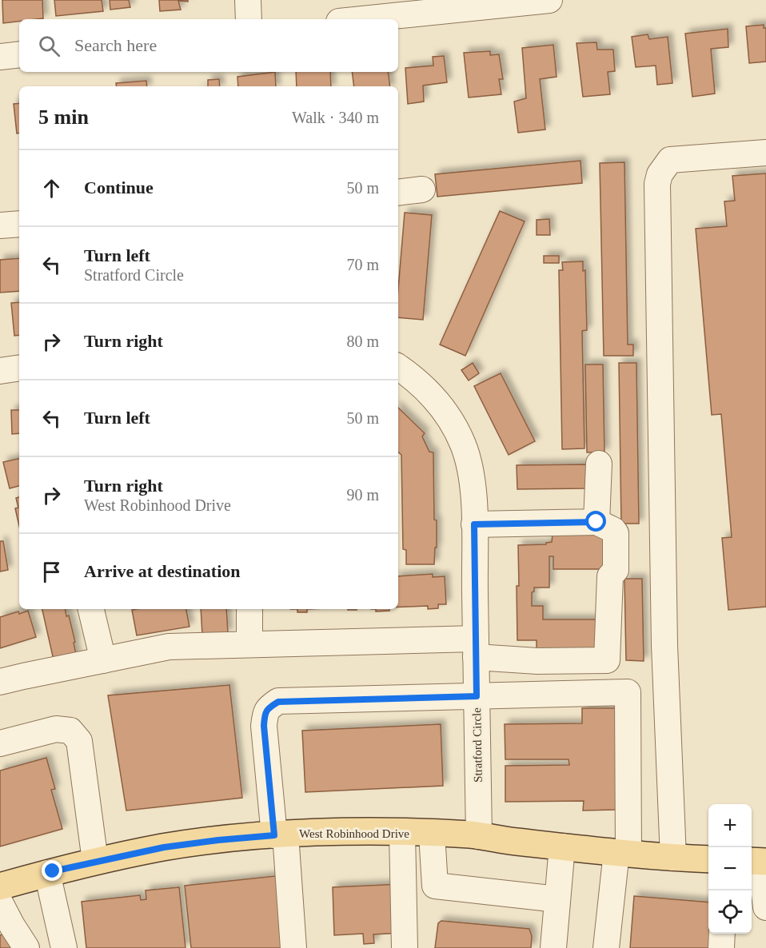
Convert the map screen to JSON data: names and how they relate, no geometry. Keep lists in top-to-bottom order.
{
  "streets": {
    "main road": ["West Robinhood Drive"],
    "street": ["Stratford Circle"]
  },
  "crossings": [
    ["Stratford Circle", "West Robinhood Drive"]
  ],
  "page": {
    "search": "Search here",
    "heading": ["5 min", "Walk · 340 m"],
    "list": [
      ["Continue", "50 m"],
      ["Turn left", "Stratford Circle", "70 m"],
      ["Turn right", "80 m"],
      ["Turn left", "50 m"],
      ["Turn right", "West Robinhood Drive", "90 m"],
      "Arrive at destination"
    ],
    "map_buttons": ["+", "−"]
  }
}
